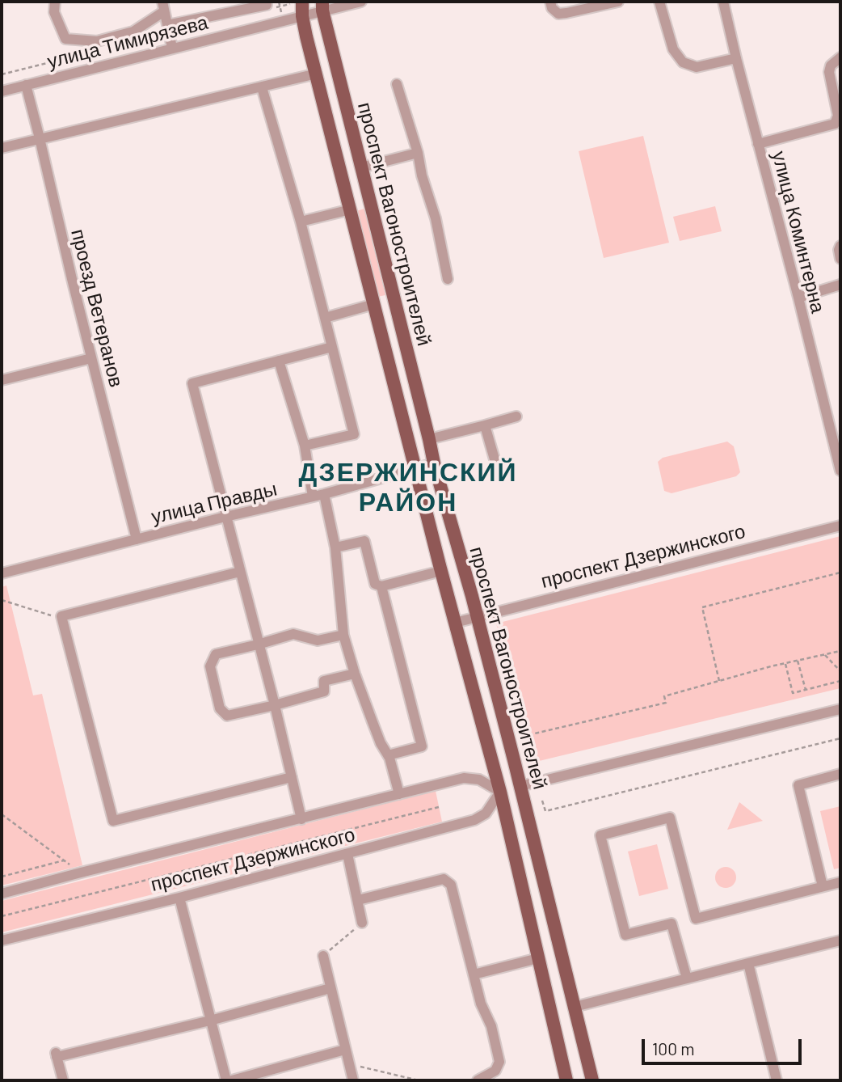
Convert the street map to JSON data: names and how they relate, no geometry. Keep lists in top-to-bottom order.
{
  "streets": {
    "main road": ["проспект Вагоностроителей"],
    "street": [
      "улица Тимирязева",
      "улица Коминтерна",
      "проезд Ветеранов",
      "улица Правды",
      "проспект Дзержинского"
    ]
  },
  "crossings": [
    ["улица Тимирязева", "проспект Вагоностроителей"],
    ["улица Тимирязева", "проезд Ветеранов"],
    ["проспект Вагоностроителей", "улица Правды"],
    ["проспект Вагоностроителей", "проспект Дзержинского"],
    ["проезд Ветеранов", "улица Правды"]
  ],
  "districts": ["ДЗЕРЖИНСКИЙ РАЙОН"],
  "scale_bar": "100 m"
}
